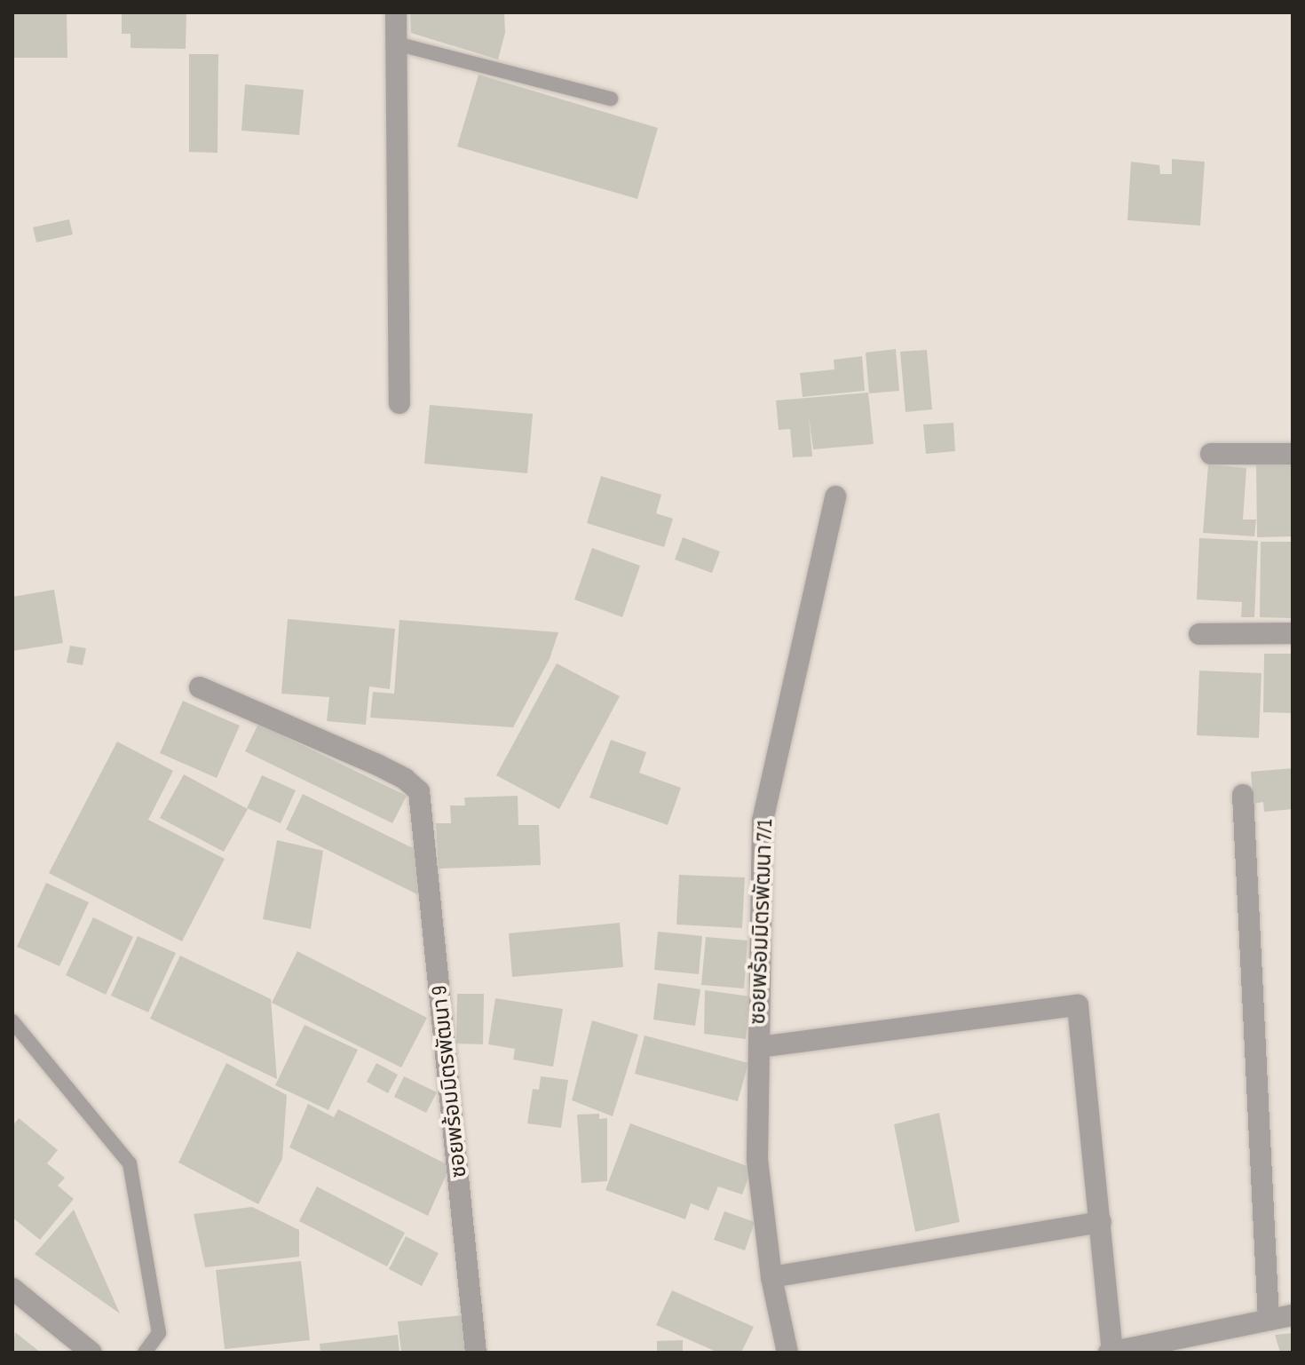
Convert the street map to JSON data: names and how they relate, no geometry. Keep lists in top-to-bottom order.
{
  "streets": {
    "street": ["ซอยพร้อมมิตรพัฒนา 7/1", "ซอยพร้อมมิตรพัฒนา 9"]
  }
}
